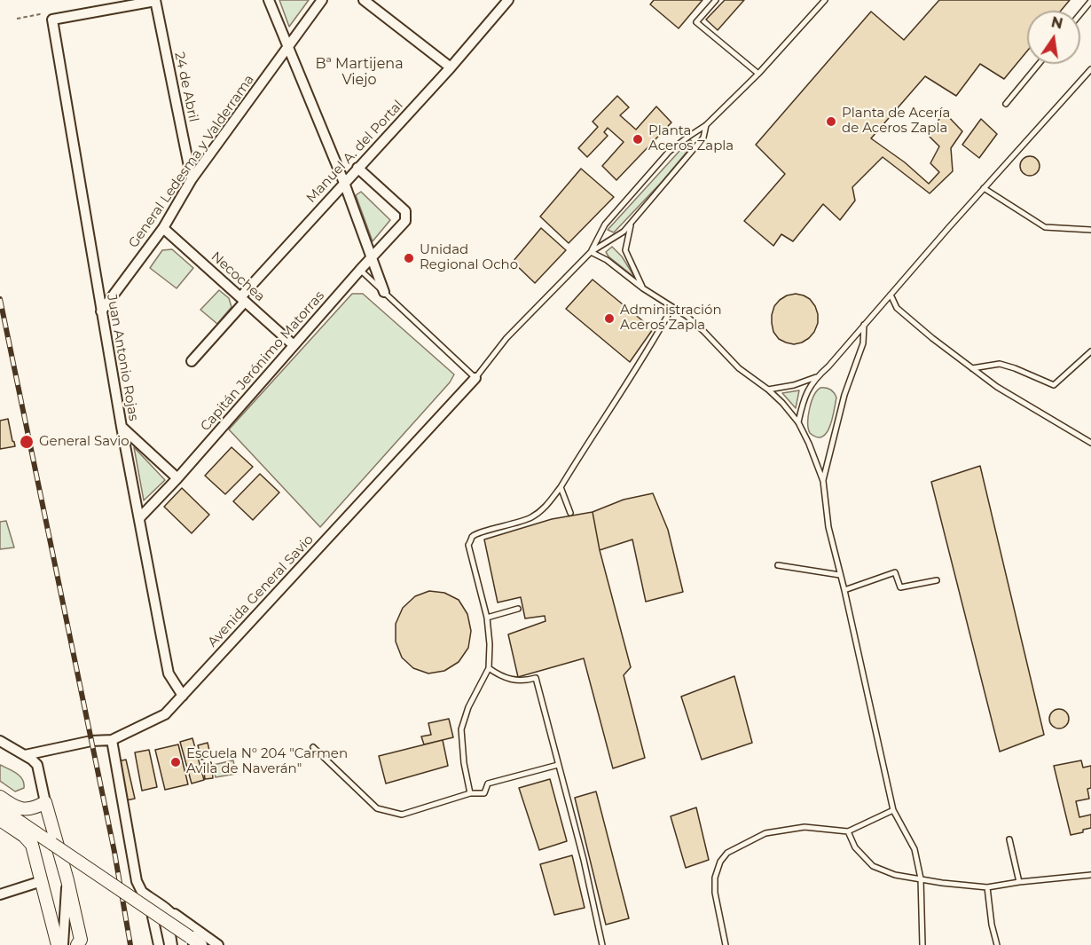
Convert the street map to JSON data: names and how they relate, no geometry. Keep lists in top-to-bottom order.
{
  "streets": {
    "street": [
      "24 de Abril",
      "Manuel A. del Portal",
      "General Ledesma y Valderrama",
      "Necochea",
      "Juan Antonio Rojas",
      "Capitán Jerónimo Matorras",
      "Avenida General Savio"
    ]
  },
  "crossings": [
    ["24 de Abril", "General Ledesma y Valderrama"],
    ["Manuel A. del Portal", "Necochea"],
    ["Manuel A. del Portal", "Capitán Jerónimo Matorras"],
    ["General Ledesma y Valderrama", "Necochea"],
    ["General Ledesma y Valderrama", "Juan Antonio Rojas"],
    ["Necochea", "Capitán Jerónimo Matorras"],
    ["Juan Antonio Rojas", "Capitán Jerónimo Matorras"],
    ["Juan Antonio Rojas", "Avenida General Savio"]
  ],
  "districts": ["Bª Martijena Viejo"],
  "places": [
    "Planta de Acería de Aceros Zapla",
    "Planta Aceros Zapla",
    "Unidad Regional Ocho",
    "Administración Aceros Zapla",
    "General Savio",
    "Escuela N° 204 \"Carmen Avila de Naverán\""
  ],
  "north": "top"
}
